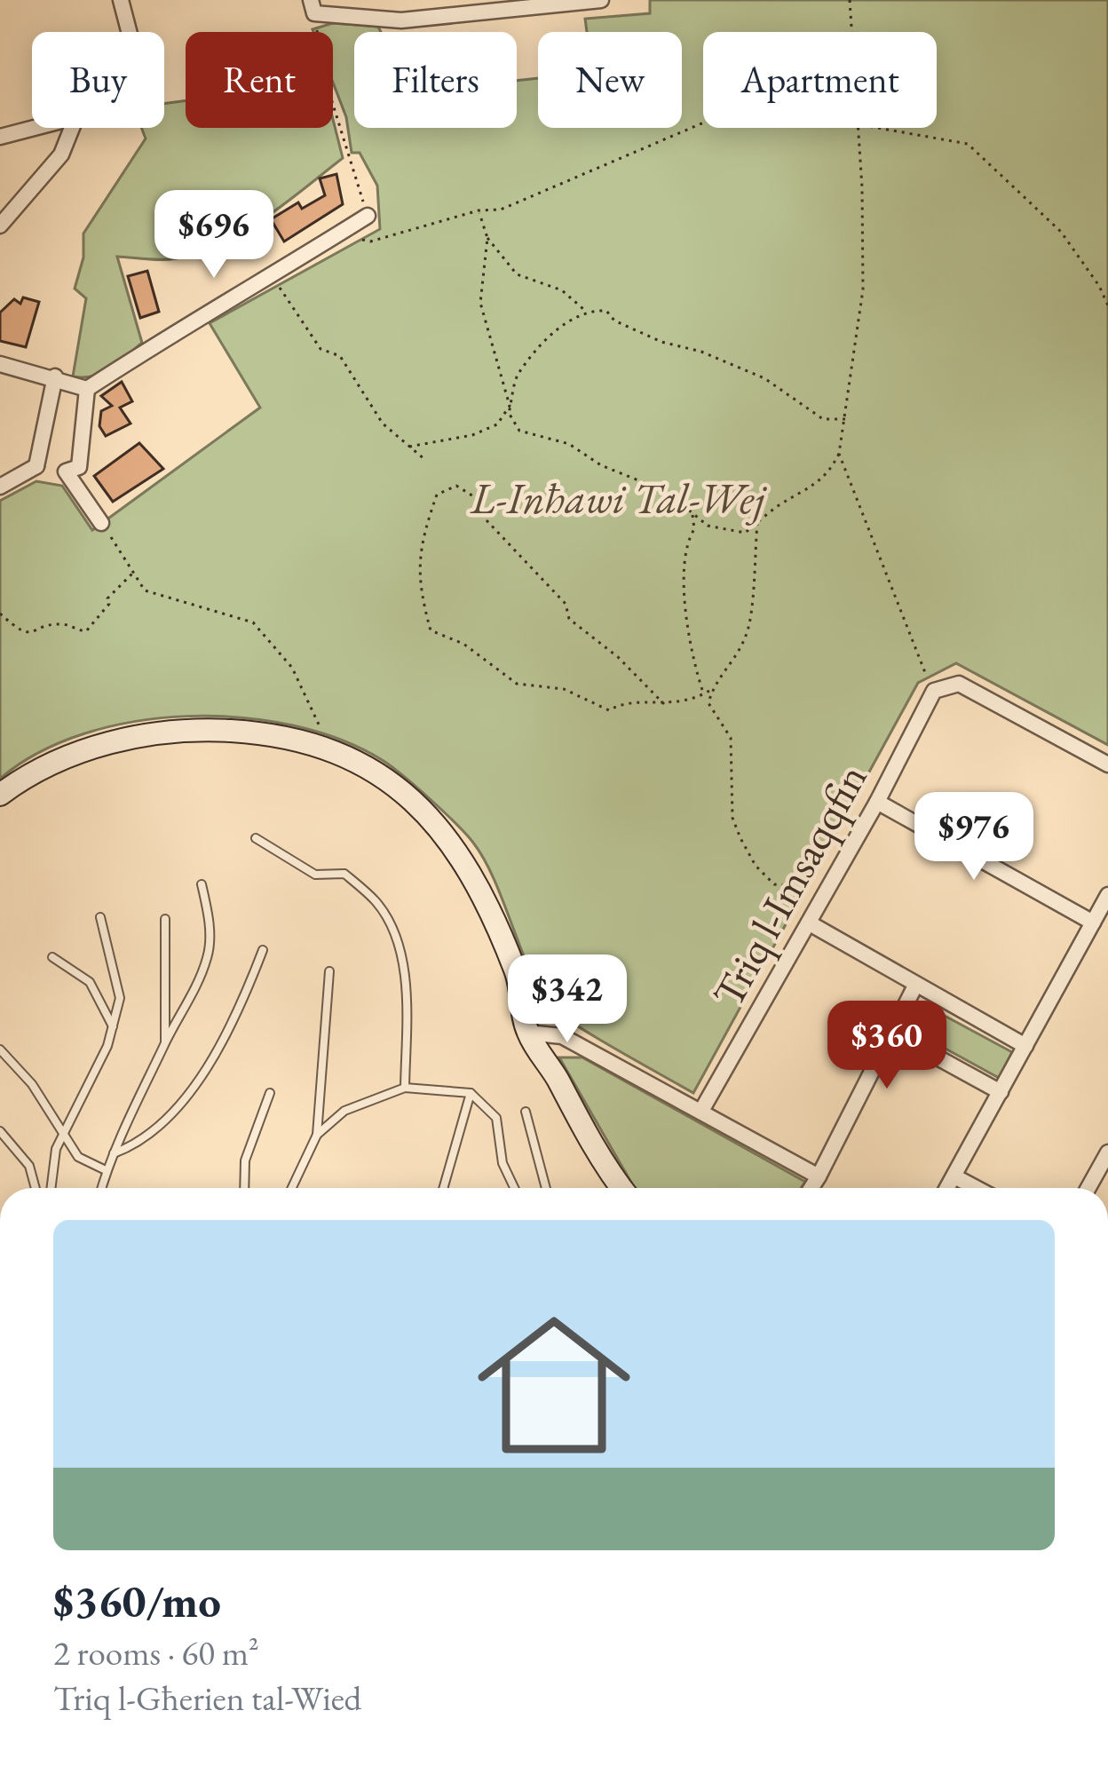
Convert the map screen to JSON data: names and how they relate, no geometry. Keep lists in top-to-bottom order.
{
  "streets": {
    "street": ["Triq l-Imsaqqfin"]
  },
  "parks": ["L-Inħawi Tal-Wej"],
  "page": {
    "chip": [
      "Buy",
      "Rent",
      "Filters",
      "New",
      "Apartment"
    ],
    "price": [
      "$696",
      "$976",
      "$342",
      "$360"
    ],
    "list": [
      {
        "name": "$360/mo",
        "note": "2 rooms · 60 m² · Triq l-Għerien tal-Wied"
      }
    ]
  }
}
